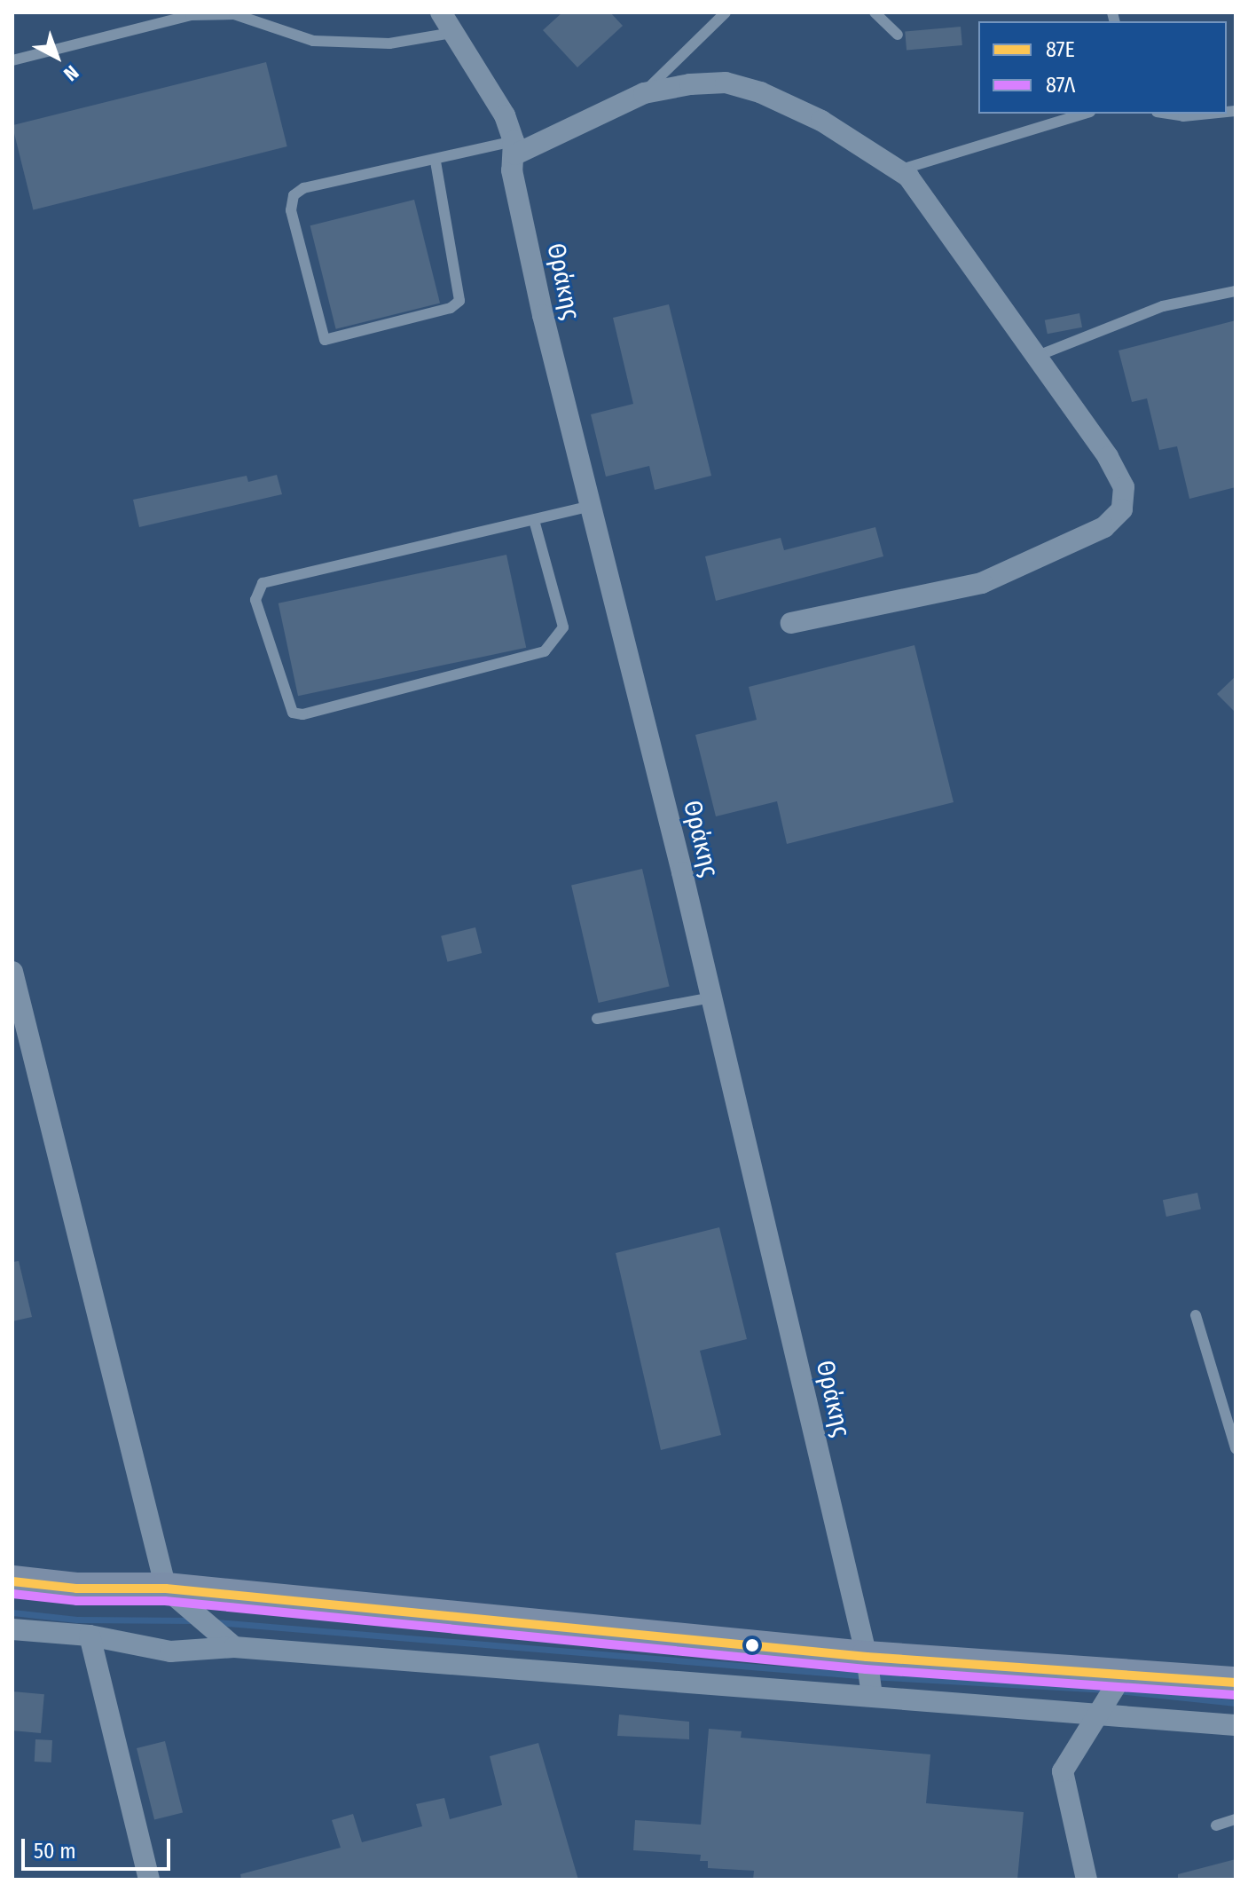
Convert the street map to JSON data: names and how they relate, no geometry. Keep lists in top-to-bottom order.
{
  "streets": {
    "street": ["Θράκης"]
  },
  "lines": ["transit line 87Ε", "transit line 87Λ"],
  "legend": ["87Ε", "87Λ"],
  "scale_bar": "50 m",
  "north": "bottom right"
}
